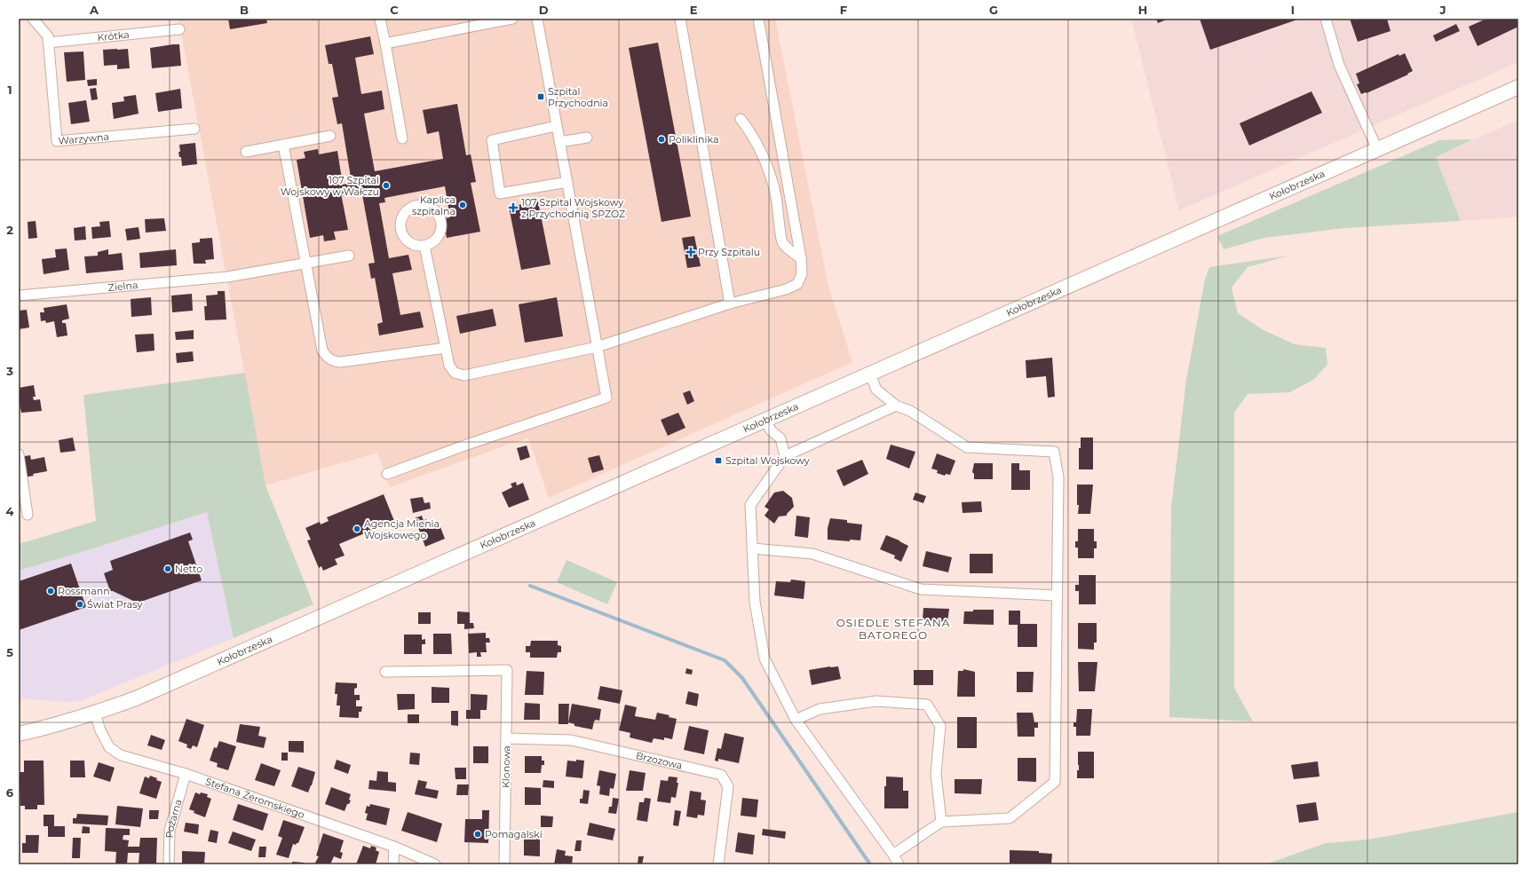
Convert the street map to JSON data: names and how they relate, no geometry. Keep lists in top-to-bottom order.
{
  "streets": {
    "main road": ["Kołobrzeska"],
    "street": [
      "Krótka",
      "Warzywna",
      "Zielna",
      "Brzozowa",
      "Klonowa",
      "Stefana Żeromskiego",
      "Pożarna"
    ]
  },
  "crossings": [
    ["Krótka", "Warzywna"],
    ["Kołobrzeska", "Stefana Żeromskiego"],
    ["Brzozowa", "Klonowa"],
    ["Stefana Żeromskiego", "Pożarna"]
  ],
  "districts": ["OSIEDLE STEFANA BATOREGO"],
  "places": {
    "transit": ["Szpital Przychodnia", "Szpital Wojskowy"],
    "other": [
      "Poliklinika",
      "107 Szpital Wojskowy w Wałczu",
      "Kaplica szpitalna",
      "Agencja Mienia Wojskowego",
      "Netto",
      "Rossmann",
      "Świat Prasy",
      "Pomagalski"
    ],
    "health": ["107 Szpital Wojskowy z Przychodnią SPZOZ", "Przy Szpitalu"]
  },
  "grid": {
    "columns": [
      "A",
      "B",
      "C",
      "D",
      "E",
      "F",
      "G",
      "H",
      "I",
      "J"
    ],
    "rows": [
      "1",
      "2",
      "3",
      "4",
      "5",
      "6"
    ]
  }
}
